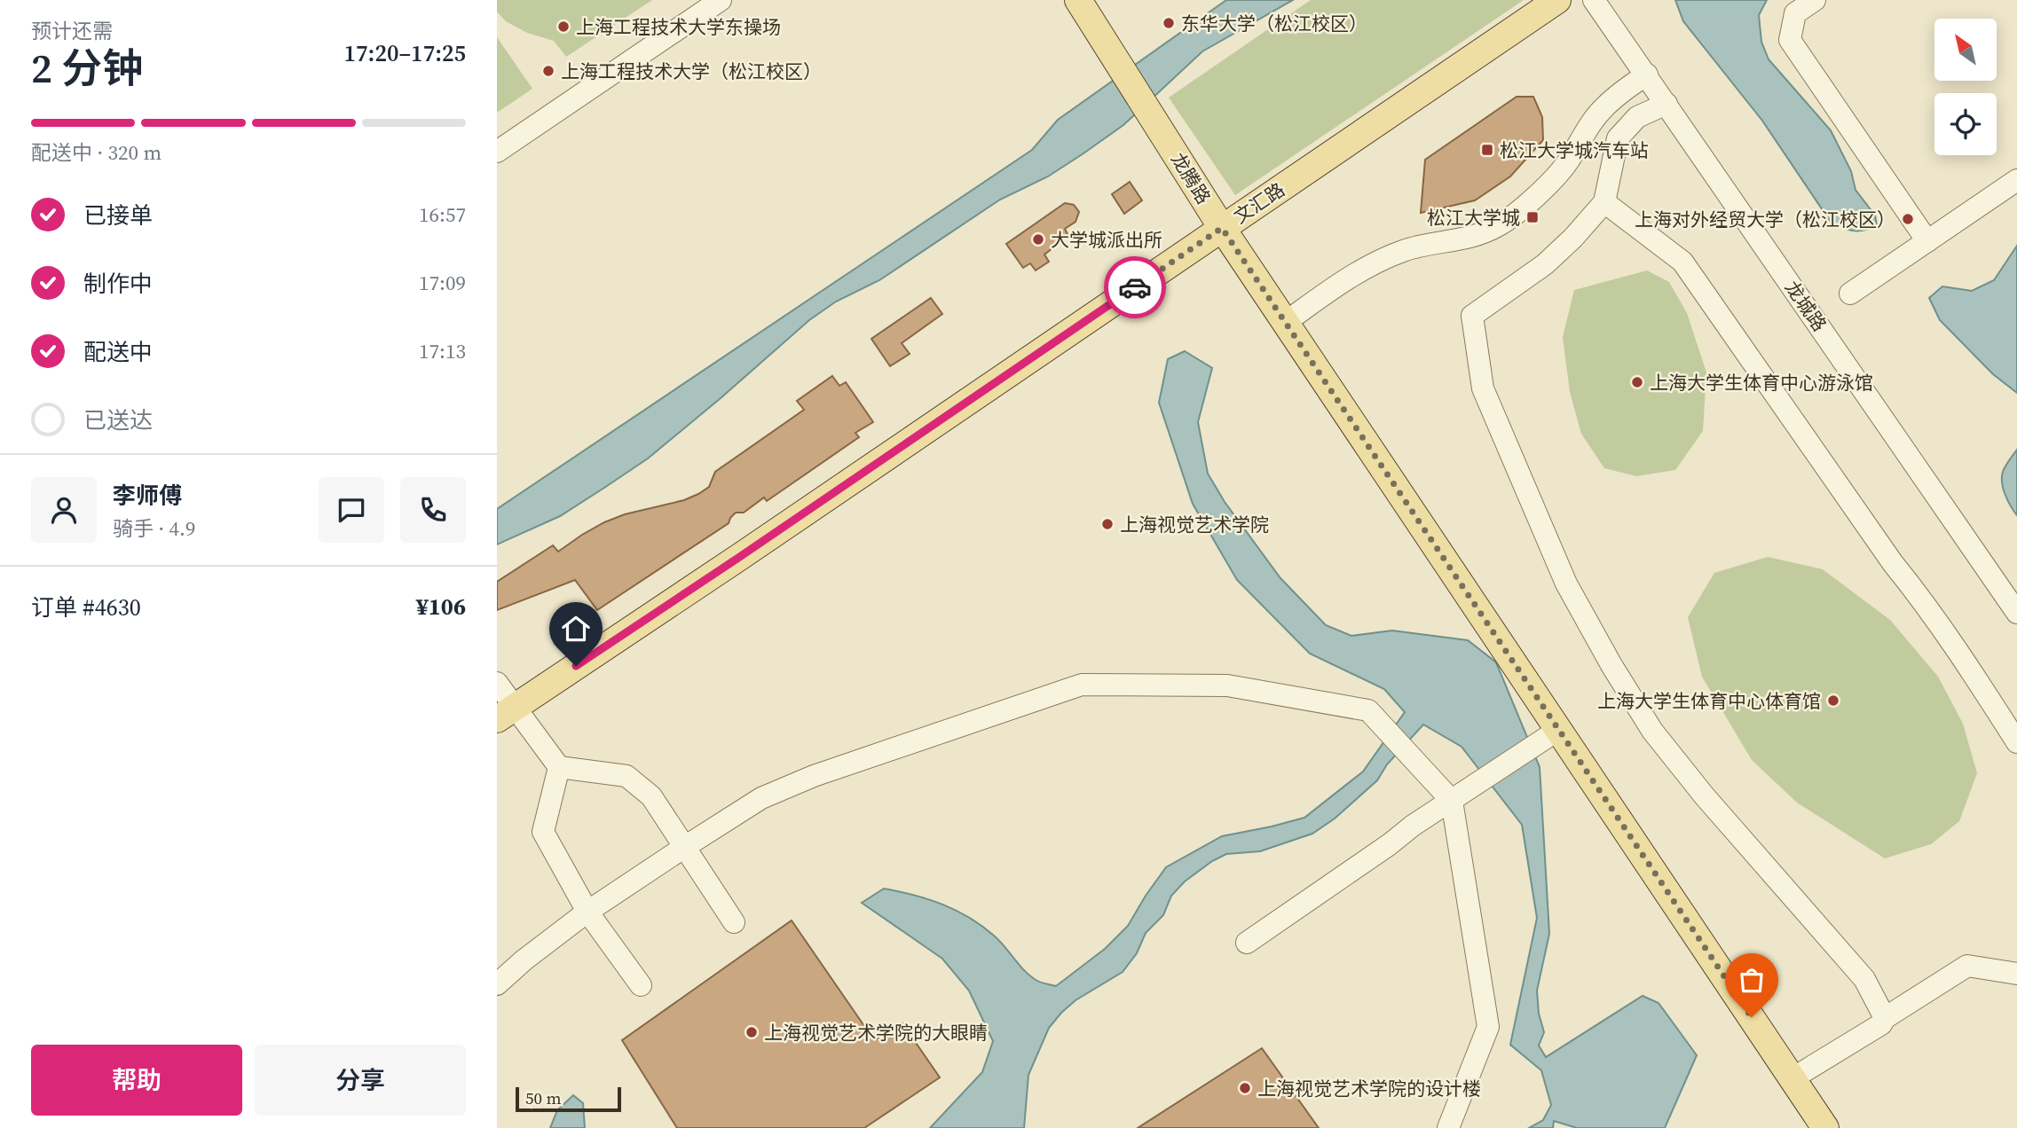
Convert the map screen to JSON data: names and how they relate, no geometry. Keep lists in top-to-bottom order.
{
  "streets": {
    "main road": ["龙腾路", "文汇路"],
    "street": ["龙城路"]
  },
  "crossings": [
    ["龙腾路", "文汇路"]
  ],
  "places": {
    "other": [
      "东华大学（松江校区）",
      "上海工程技术大学东操场",
      "上海工程技术大学（松江校区）",
      "上海对外经贸大学（松江校区）",
      "大学城派出所",
      "上海大学生体育中心游泳馆",
      "上海视觉艺术学院",
      "上海大学生体育中心体育馆",
      "上海视觉艺术学院的大眼睛",
      "上海视觉艺术学院的设计楼"
    ],
    "transit": ["松江大学城汽车站", "松江大学城"]
  },
  "scale_bar": "50 m",
  "north": "top left",
  "page": {
    "heading": ["2 分钟", "预计还需", "17:20–17:25"],
    "panel": [
      "李师傅",
      "骑手 · 4.9",
      "订单 #4630",
      "¥106"
    ],
    "bar": "配送中 · 320 m",
    "list": [
      ["已接单", "16:57"],
      ["制作中", "17:09"],
      ["配送中", "17:13"],
      "已送达"
    ],
    "buttons": ["帮助", "分享"],
    "scale": "50 m"
  }
}
